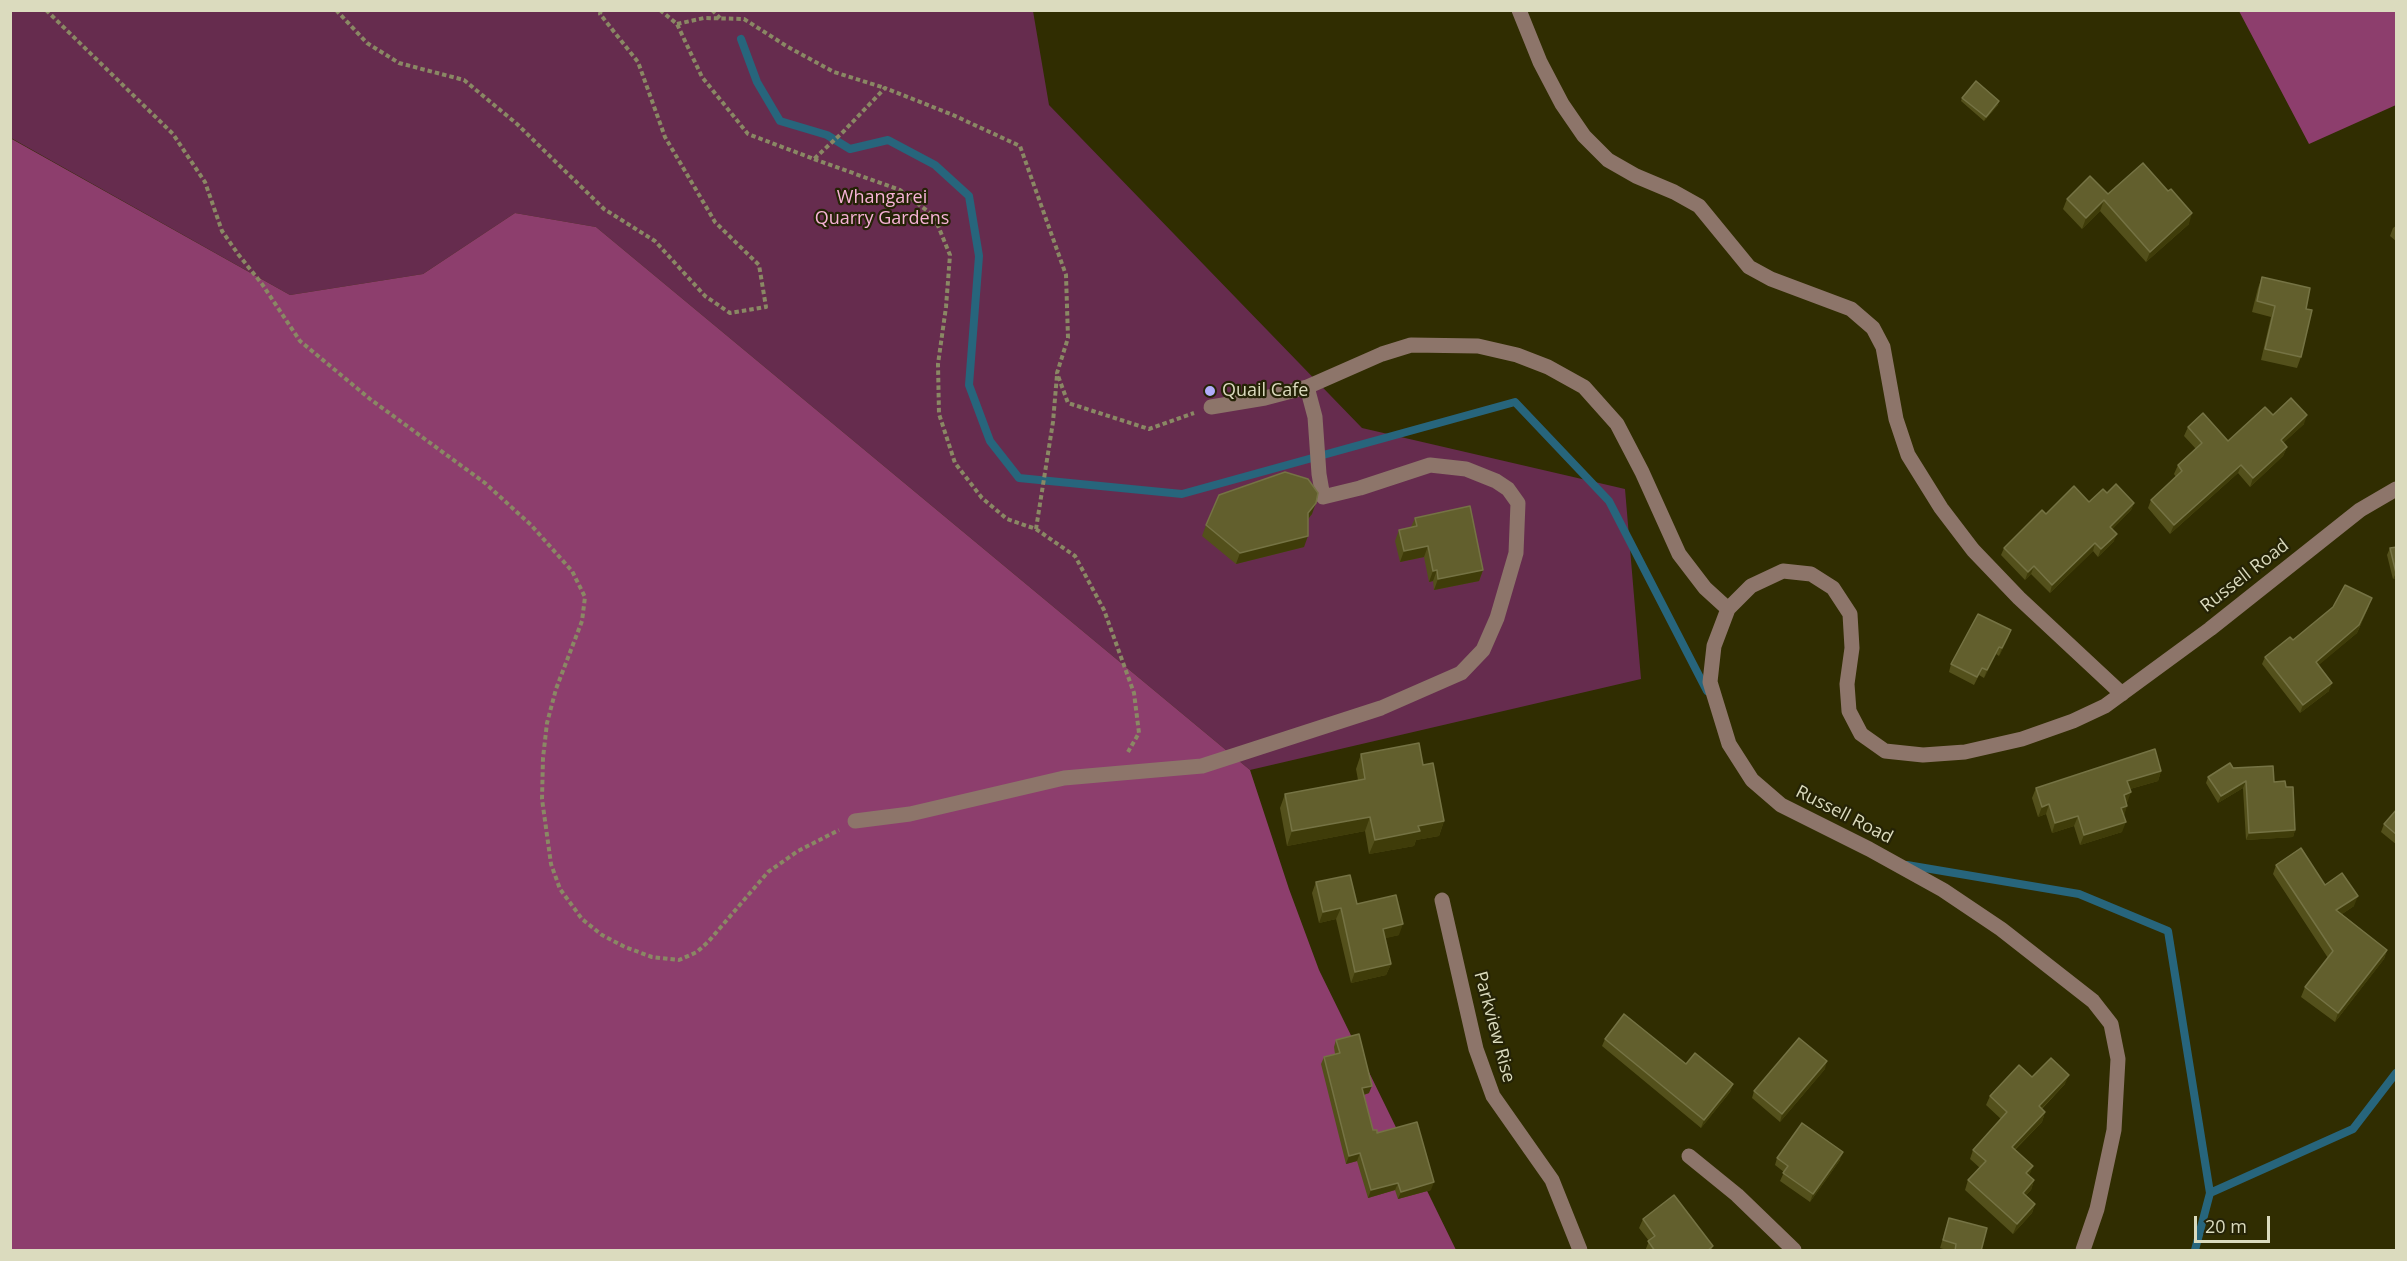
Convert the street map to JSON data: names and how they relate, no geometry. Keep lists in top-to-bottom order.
{
  "streets": {
    "street": ["Russell Road", "Parkview Rise"]
  },
  "parks": ["Whangarei Quarry Gardens"],
  "places": ["Quail Cafe"],
  "scale_bar": "20 m"
}
